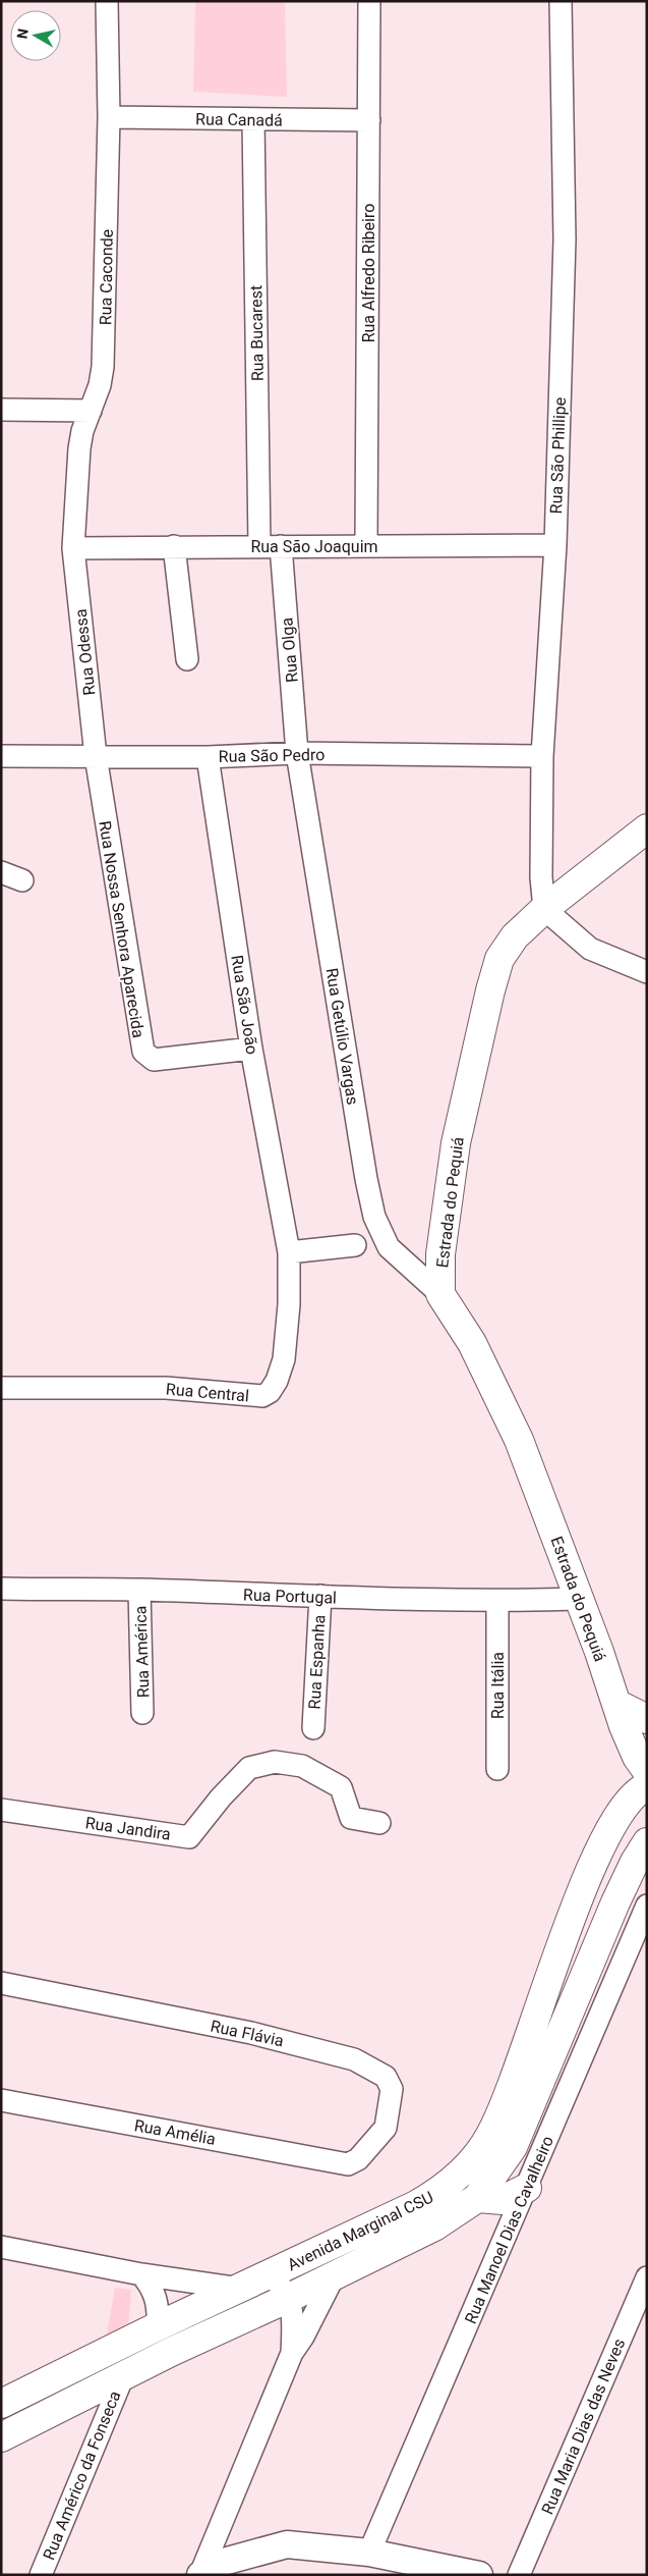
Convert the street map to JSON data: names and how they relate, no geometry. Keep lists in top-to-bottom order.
{
  "streets": {
    "main road": ["Estrada do Pequiá", "Avenida Marginal CSU"],
    "street": [
      "Rua Canadá",
      "Rua Alfredo Ribeiro",
      "Rua Caconde",
      "Rua Bucarest",
      "Rua São Phillipe",
      "Rua São Joaquim",
      "Rua Olga",
      "Rua Odessa",
      "Rua São Pedro",
      "Rua Nossa Senhora Aparecida",
      "Rua São João",
      "Rua Getúlio Vargas",
      "Rua Central",
      "Rua Portugal",
      "Rua América",
      "Rua Espanha",
      "Rua Itália",
      "Rua Jandira",
      "Rua Flávia",
      "Rua Amélia",
      "Rua Manoel Dias Cavalheiro",
      "Rua Maria Dias das Neves",
      "Rua Américo da Fonseca"
    ]
  },
  "crossings": [
    ["Rua Canadá", "Rua Alfredo Ribeiro"],
    ["Rua Canadá", "Rua Caconde"],
    ["Rua Canadá", "Rua Bucarest"],
    ["Rua Alfredo Ribeiro", "Rua São Joaquim"],
    ["Rua Caconde", "Rua São Joaquim"],
    ["Rua Caconde", "Rua Odessa"],
    ["Rua Bucarest", "Rua São Joaquim"],
    ["Rua Bucarest", "Rua Olga"],
    ["Rua São Phillipe", "Rua São Joaquim"],
    ["Rua São Phillipe", "Rua São Pedro"],
    ["Rua São Phillipe", "Estrada do Pequiá"],
    ["Rua São Joaquim", "Rua Olga"],
    ["Rua São Joaquim", "Rua Odessa"],
    ["Rua Olga", "Rua São Pedro"],
    ["Rua Olga", "Rua Getúlio Vargas"],
    ["Rua Odessa", "Rua São Pedro"],
    ["Rua Odessa", "Rua Nossa Senhora Aparecida"],
    ["Rua São Pedro", "Rua Nossa Senhora Aparecida"],
    ["Rua São Pedro", "Rua São João"],
    ["Rua São Pedro", "Rua Getúlio Vargas"],
    ["Rua Nossa Senhora Aparecida", "Rua São João"],
    ["Rua São João", "Rua Central"],
    ["Rua Getúlio Vargas", "Estrada do Pequiá"],
    ["Estrada do Pequiá", "Rua Portugal"],
    ["Rua Portugal", "Rua América"],
    ["Rua Portugal", "Rua Espanha"],
    ["Rua Portugal", "Rua Itália"],
    ["Rua Flávia", "Rua Amélia"],
    ["Avenida Marginal CSU", "Rua Américo da Fonseca"]
  ],
  "north": "left"
}
